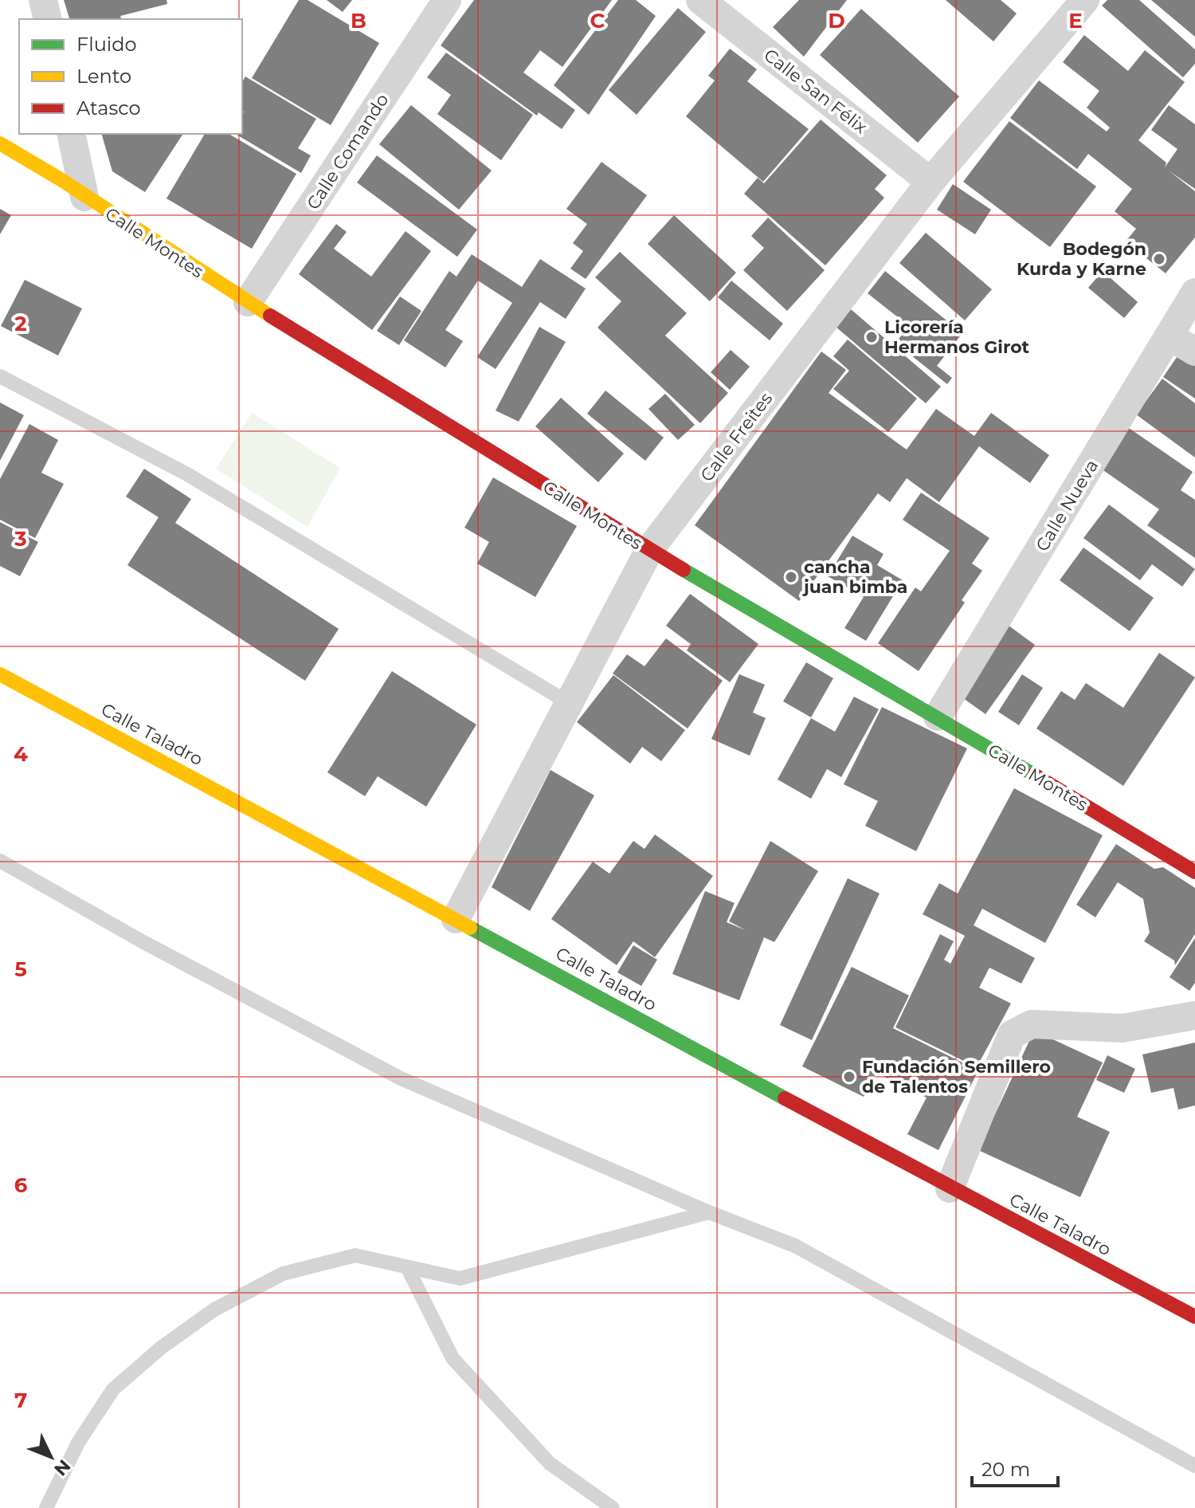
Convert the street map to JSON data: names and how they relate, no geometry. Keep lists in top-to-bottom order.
{
  "streets": {
    "street": [
      "Calle San Félix",
      "Calle Comando",
      "Calle Montes",
      "Calle Freites",
      "Calle Nueva",
      "Calle Taladro"
    ]
  },
  "crossings": [
    ["Calle San Félix", "Calle Freites"],
    ["Calle Comando", "Calle Montes"],
    ["Calle Montes", "Calle Freites"],
    ["Calle Montes", "Calle Nueva"],
    ["Calle Freites", "Calle Taladro"]
  ],
  "places": [
    "Bodegón Kurda y Karne",
    "Licorería Hermanos Girot",
    "cancha juan bimba",
    "Fundación Semillero de Talentos"
  ],
  "legend": ["Fluido", "Lento", "Atasco"],
  "scale_bar": "20 m",
  "north": "bottom right",
  "grid": {
    "columns": [
      "B",
      "C",
      "D",
      "E"
    ],
    "rows": [
      "2",
      "3",
      "4",
      "5",
      "6",
      "7"
    ]
  }
}
